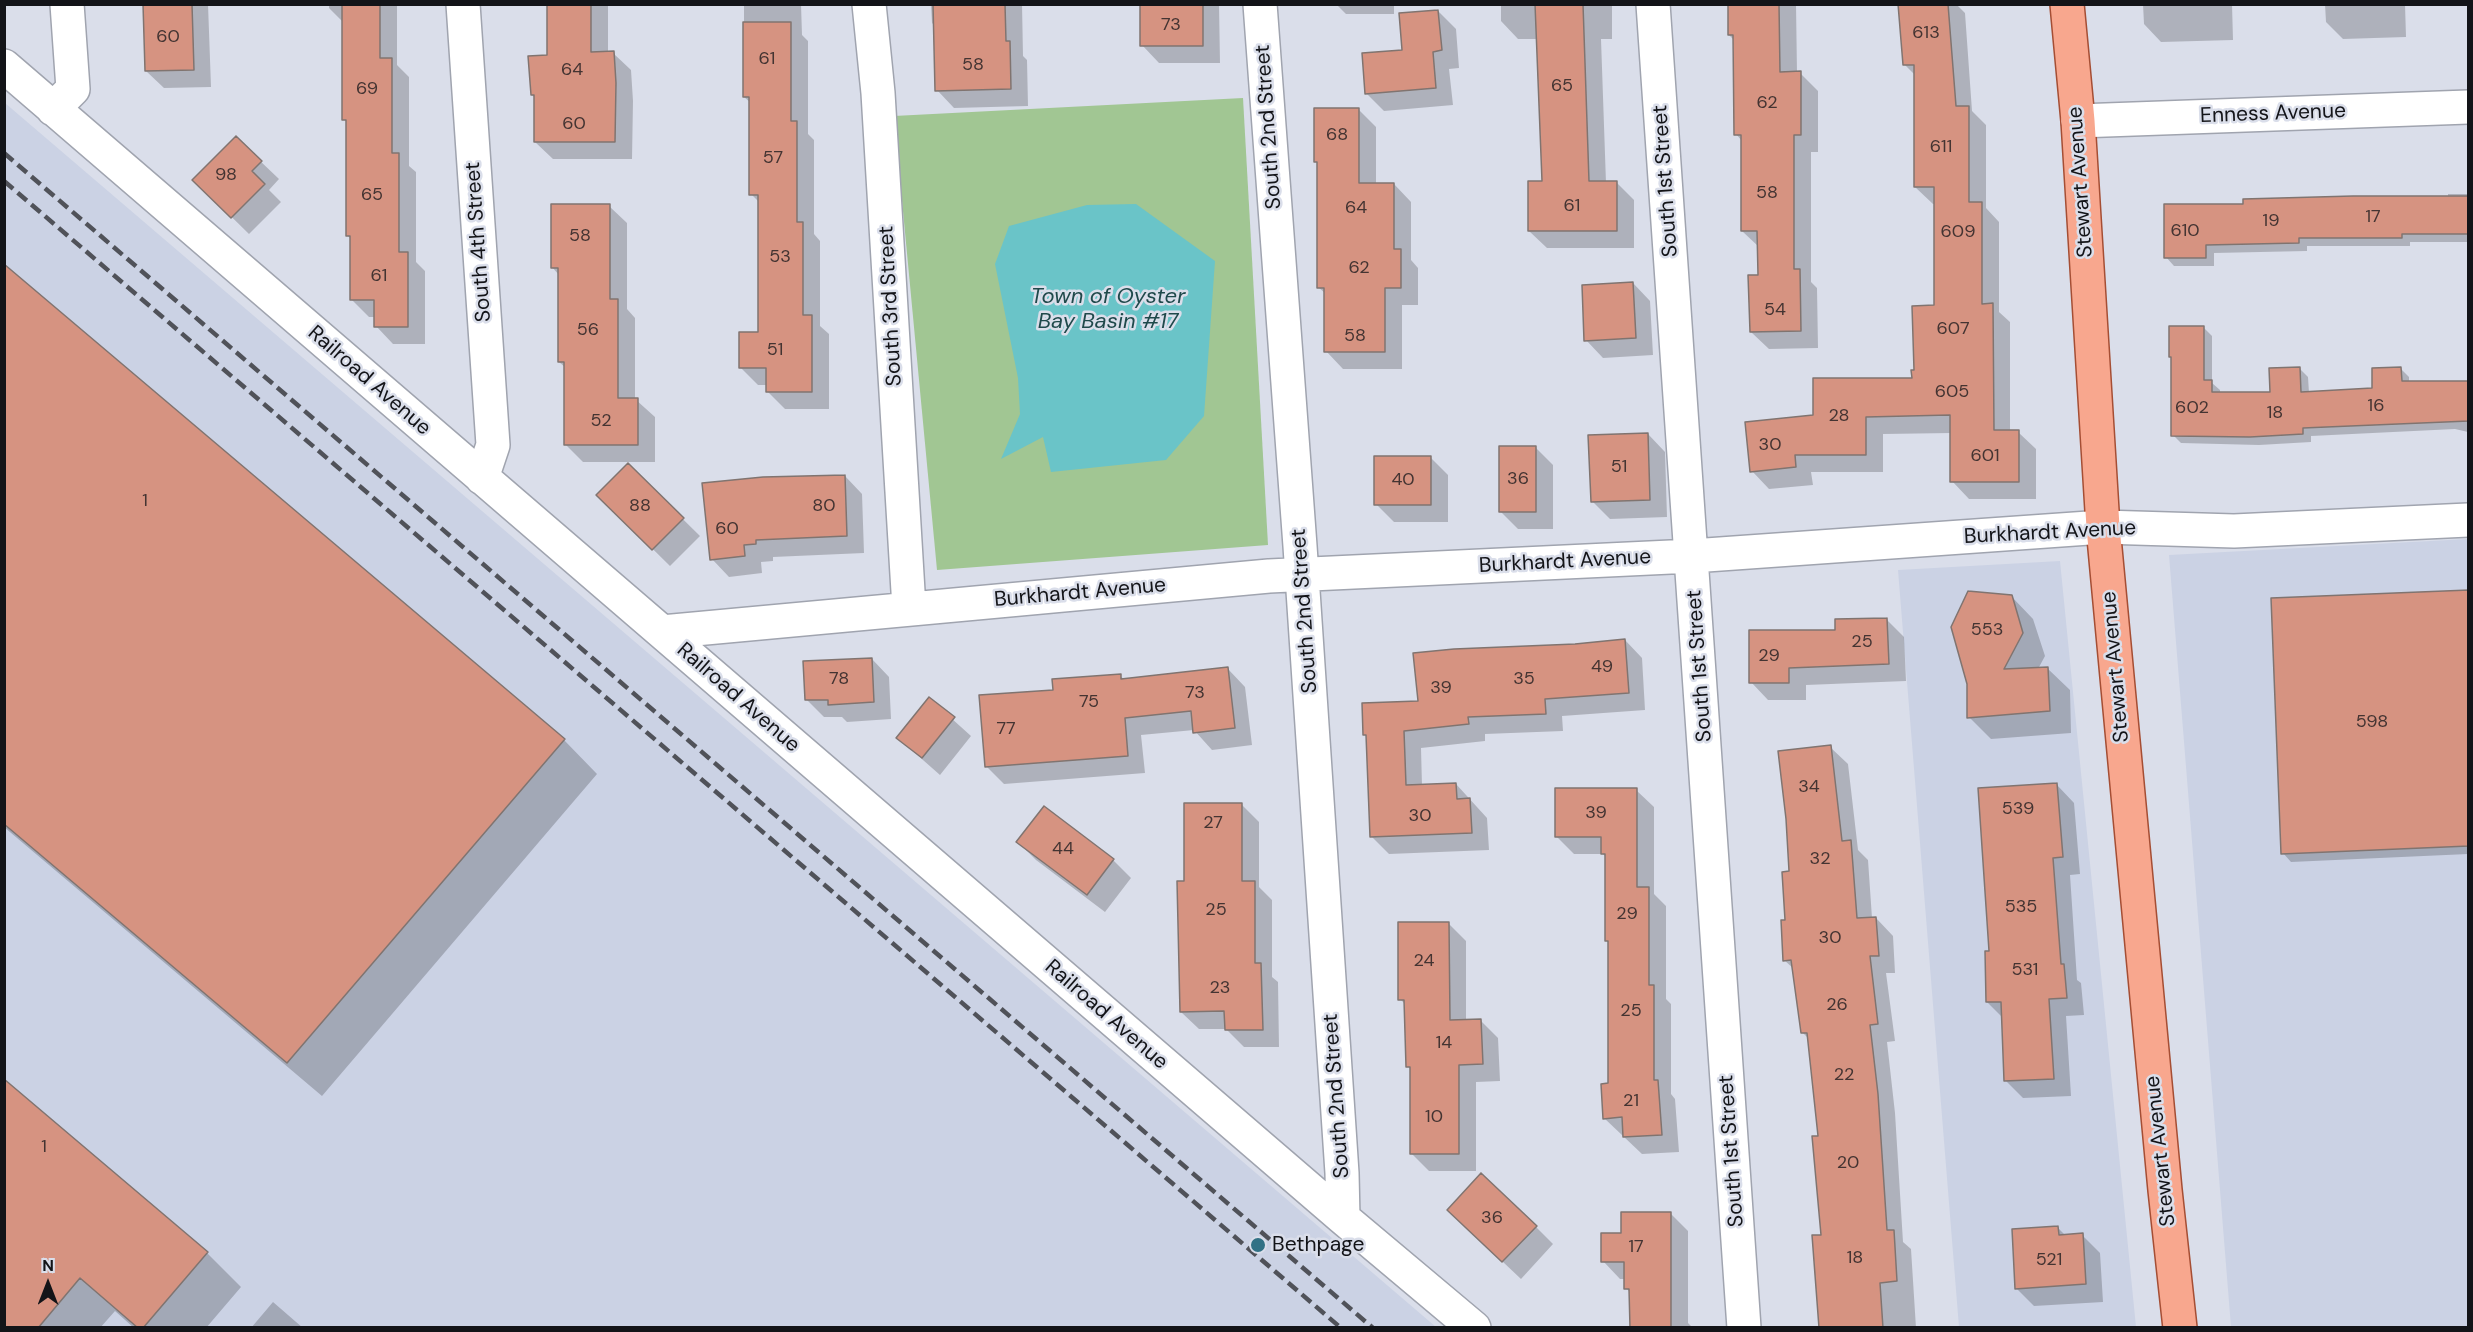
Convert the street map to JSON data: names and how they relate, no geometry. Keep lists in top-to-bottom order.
{
  "streets": {
    "main road": ["Stewart Avenue"],
    "street": [
      "Enness Avenue",
      "South 2nd Street",
      "South 1st Street",
      "South 4th Street",
      "South 3rd Street",
      "Railroad Avenue",
      "Burkhardt Avenue"
    ]
  },
  "crossings": [
    ["Enness Avenue", "Stewart Avenue"],
    ["South 2nd Street", "Railroad Avenue"],
    ["South 2nd Street", "Burkhardt Avenue"],
    ["South 1st Street", "Burkhardt Avenue"],
    ["Stewart Avenue", "Burkhardt Avenue"],
    ["South 4th Street", "Railroad Avenue"],
    ["South 3rd Street", "Burkhardt Avenue"],
    ["Railroad Avenue", "Burkhardt Avenue"]
  ],
  "water": ["Town of Oyster Bay Basin #17"],
  "places": ["Bethpage"],
  "house_numbers": [
    "73",
    "613",
    "60",
    "61",
    "58",
    "64",
    "65",
    "69",
    "62",
    "60",
    "68",
    "611",
    "57",
    "98",
    "58",
    "65",
    "61",
    "64",
    "17",
    "19",
    "610",
    "609",
    "58",
    "53",
    "62",
    "61",
    "54",
    "607",
    "56",
    "58",
    "51",
    "605",
    "16",
    "602",
    "18",
    "28",
    "52",
    "30",
    "601",
    "51",
    "36",
    "40",
    "1",
    "88",
    "80",
    "60",
    "553",
    "25",
    "29",
    "49",
    "78",
    "35",
    "39",
    "73",
    "75",
    "598",
    "77",
    "34",
    "539",
    "39",
    "30",
    "27",
    "44",
    "32",
    "535",
    "25",
    "29",
    "30",
    "24",
    "531",
    "23",
    "26",
    "25",
    "14",
    "22",
    "21",
    "10",
    "1",
    "20",
    "36",
    "17",
    "18",
    "521"
  ],
  "north": "top"
}
